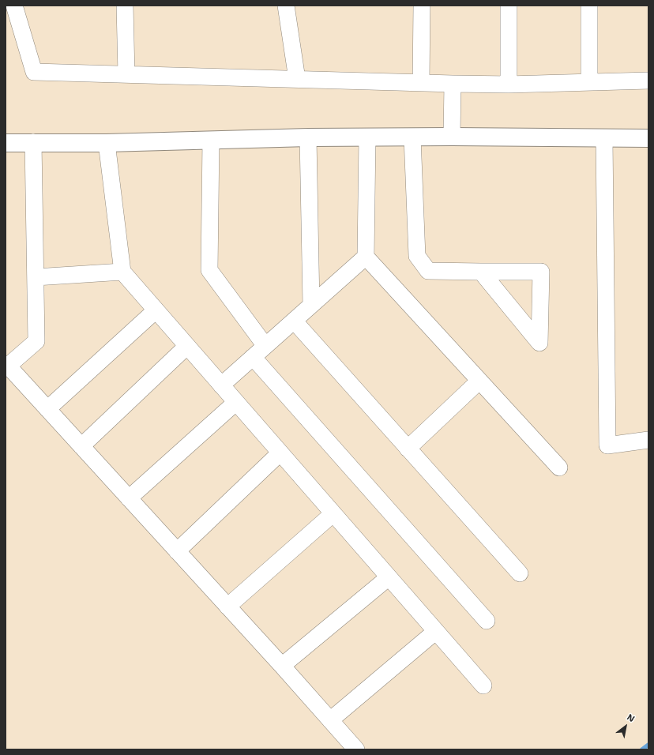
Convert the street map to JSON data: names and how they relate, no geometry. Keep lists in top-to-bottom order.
{
  "north": "top right"
}
